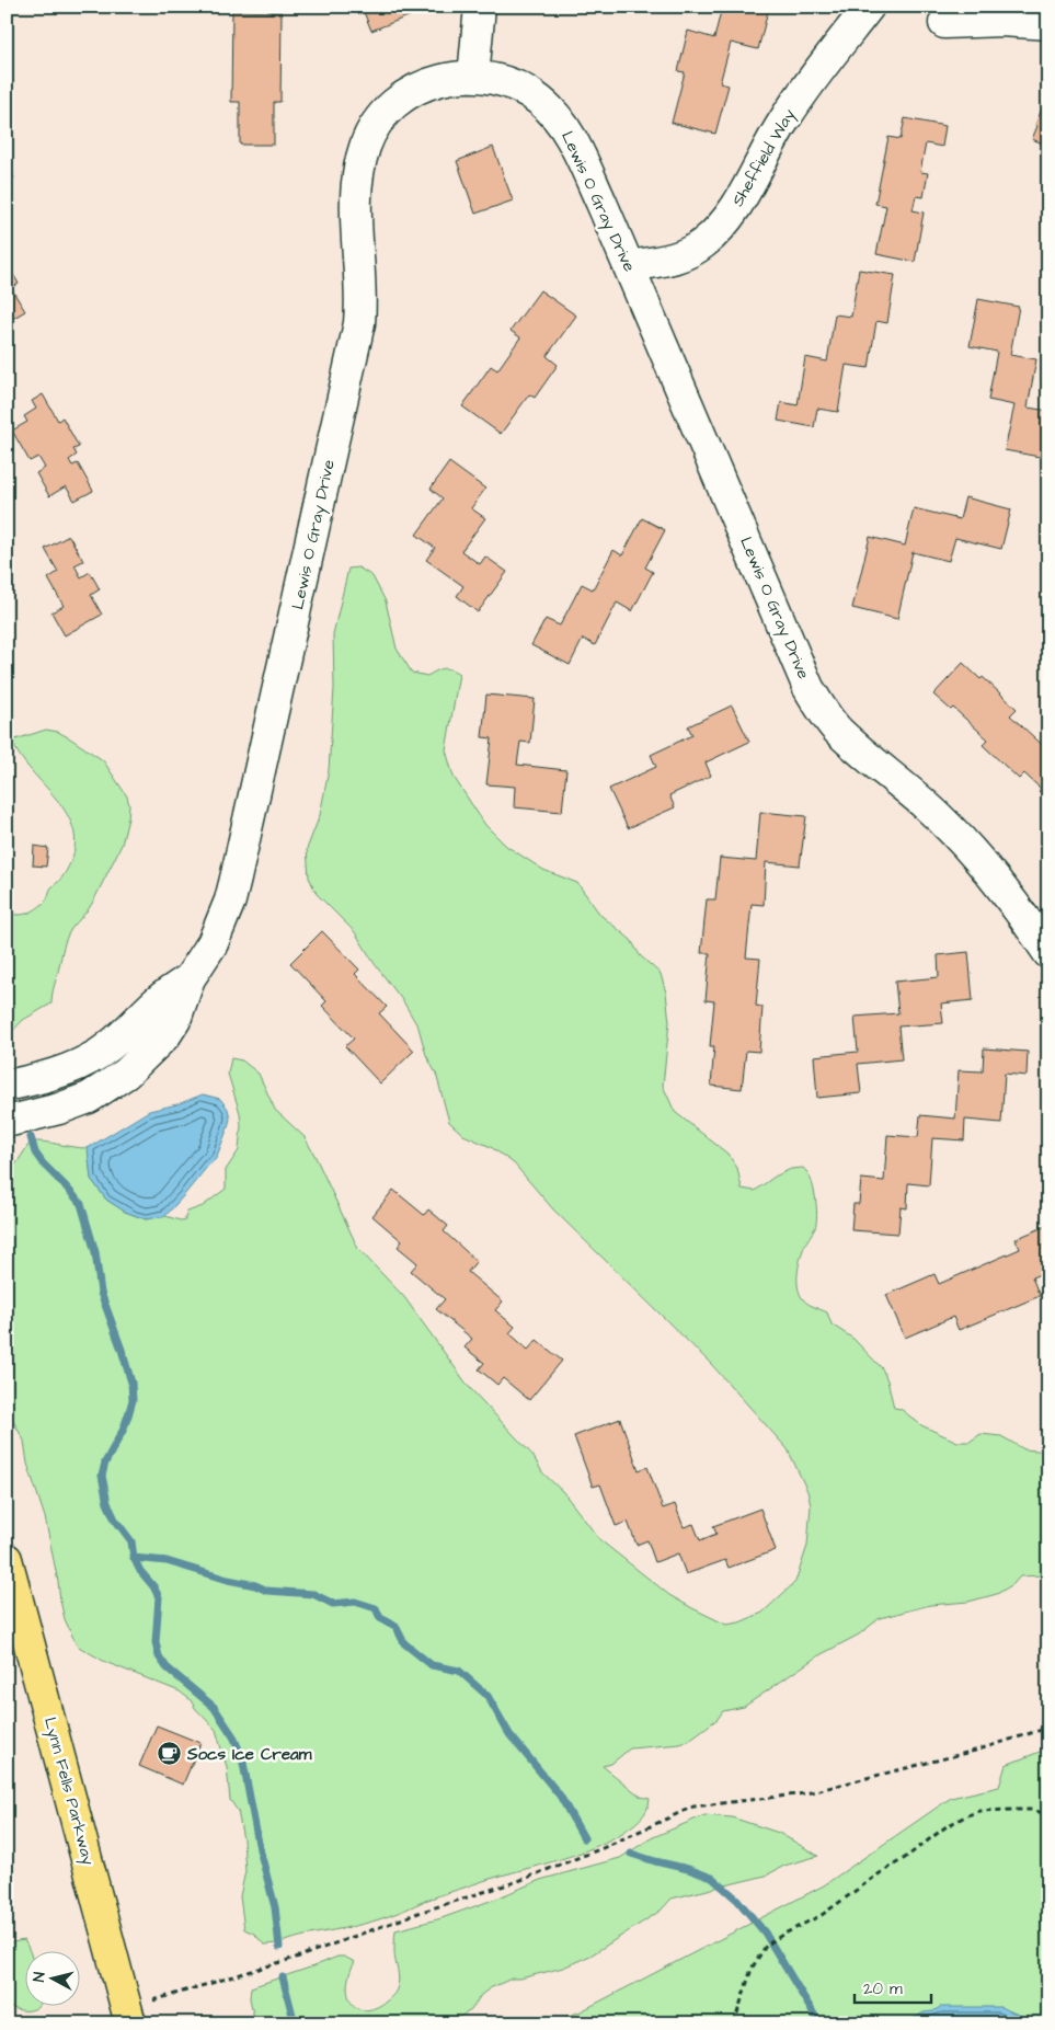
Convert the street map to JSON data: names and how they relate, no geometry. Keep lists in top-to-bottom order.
{
  "streets": {
    "main road": ["Lynn Fells Parkway"],
    "street": ["Sheffield Way", "Lewis O Gray Drive"]
  },
  "crossings": [
    ["Sheffield Way", "Lewis O Gray Drive"]
  ],
  "places": {
    "cafe": ["Socs Ice Cream"]
  },
  "scale_bar": "20 m",
  "north": "left"
}
